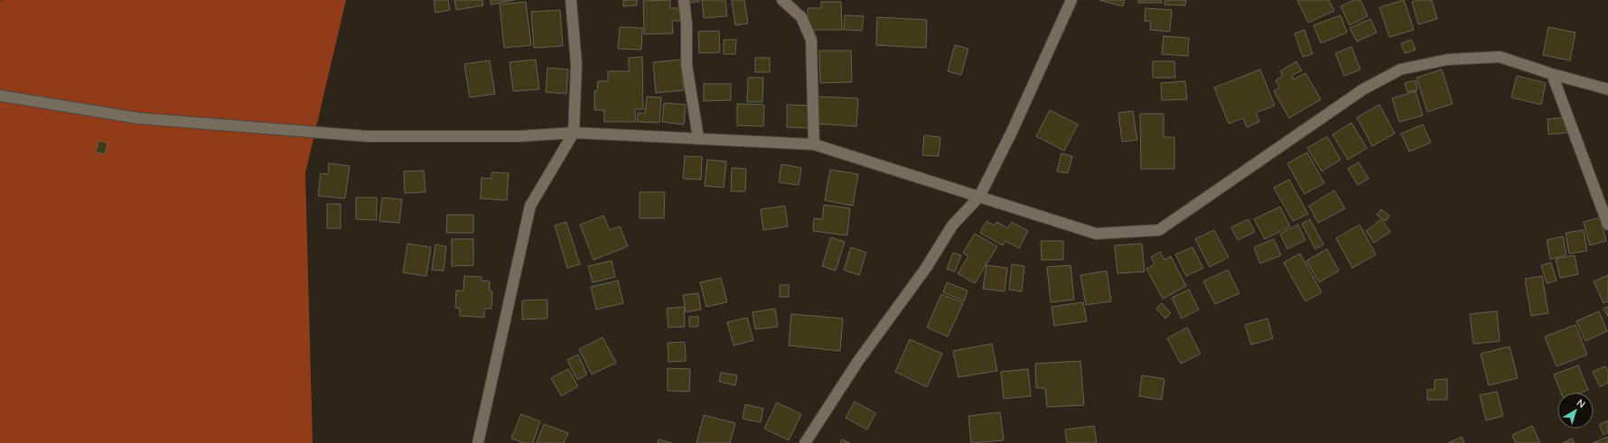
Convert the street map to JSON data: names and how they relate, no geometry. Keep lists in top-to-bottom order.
{
  "north": "top right"
}
